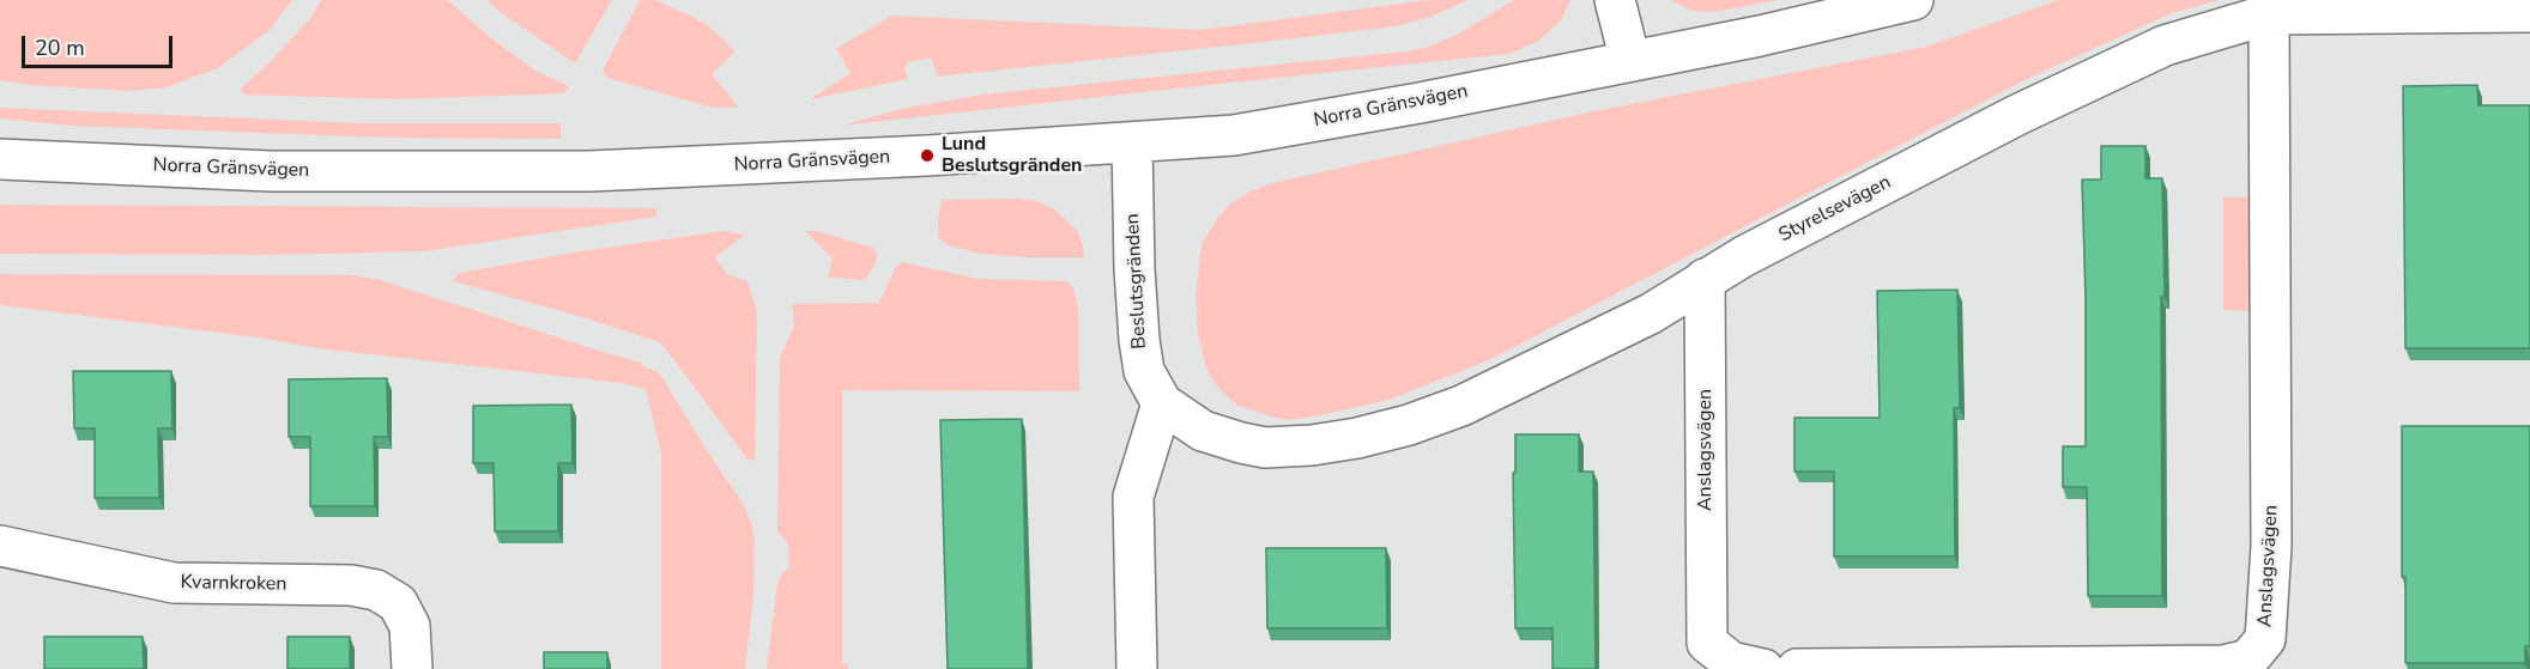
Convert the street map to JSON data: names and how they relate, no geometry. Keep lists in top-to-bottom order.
{
  "streets": {
    "street": [
      "Norra Gränsvägen",
      "Styrelsevägen",
      "Beslutsgränden",
      "Anslagsvägen",
      "Kvarnkroken"
    ]
  },
  "crossings": [
    ["Norra Gränsvägen", "Beslutsgränden"],
    ["Styrelsevägen", "Beslutsgränden"],
    ["Styrelsevägen", "Anslagsvägen"]
  ],
  "places": ["Lund Beslutsgränden"],
  "scale_bar": "20 m"
}
